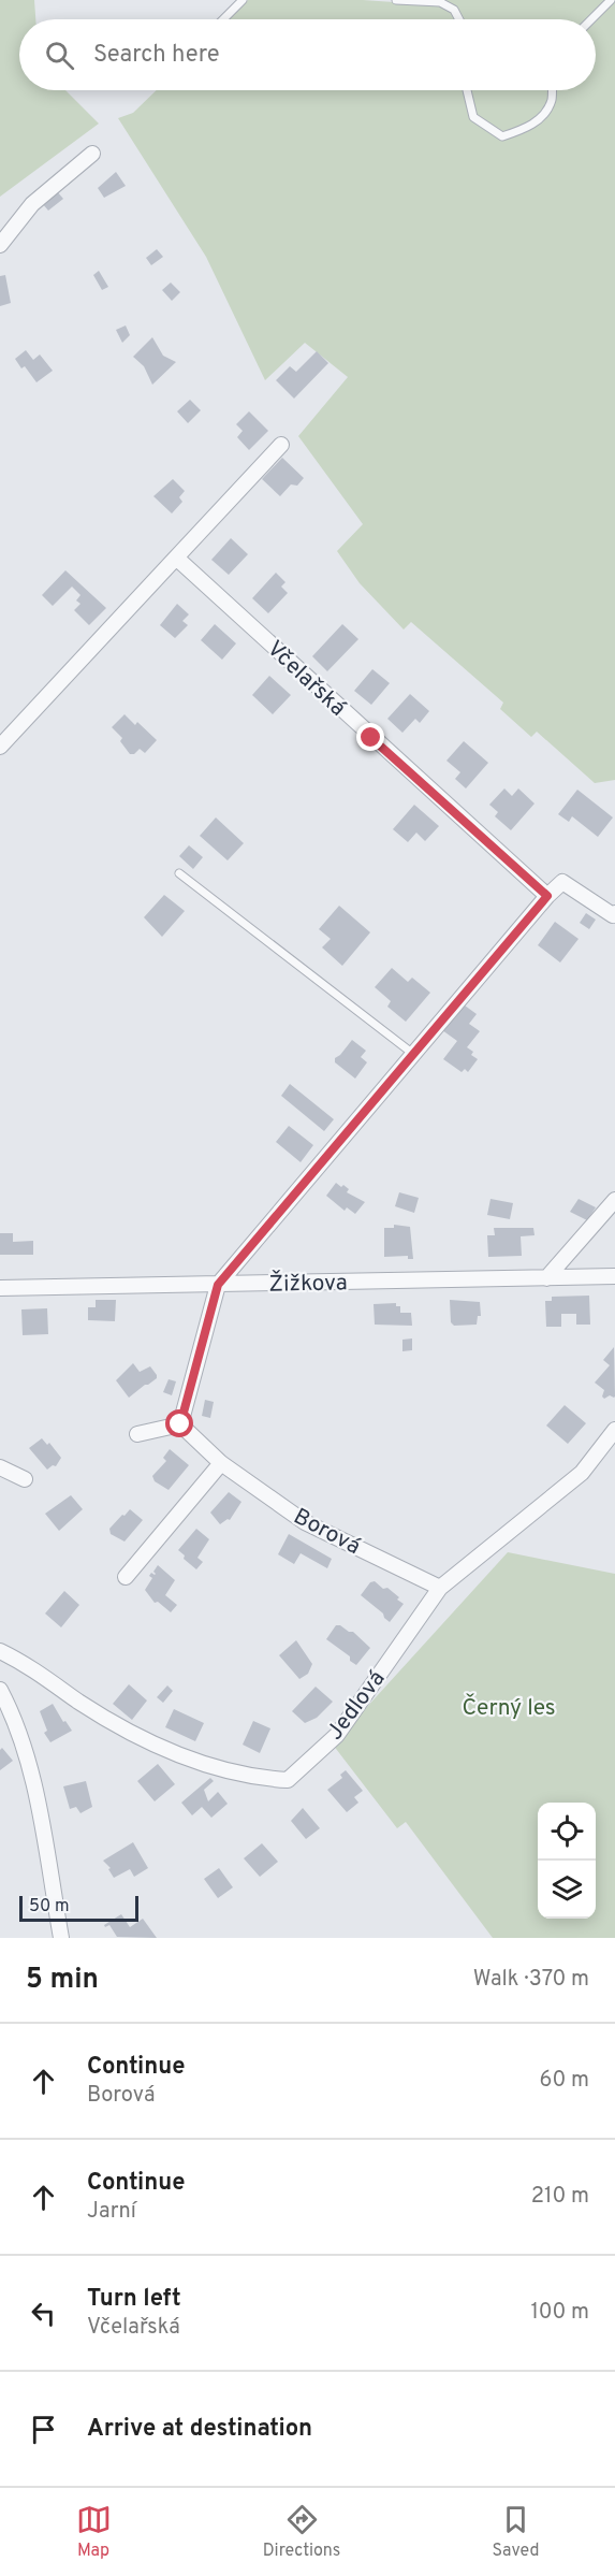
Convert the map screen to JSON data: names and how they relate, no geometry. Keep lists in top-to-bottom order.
{
  "streets": {
    "street": [
      "Včelařská",
      "Žižkova",
      "Borová",
      "Jedlová"
    ]
  },
  "crossings": [
    ["Borová", "Jedlová"]
  ],
  "parks": ["Černý les"],
  "scale_bar": "50 m",
  "page": {
    "search": "Search here",
    "scale": "50 m",
    "heading": ["5 min", "Walk · 370 m"],
    "list": [
      ["Continue", "Borová", "60 m"],
      ["Continue", "Jarní", "210 m"],
      ["Turn left", "Včelařská", "100 m"],
      "Arrive at destination"
    ],
    "nav": ["Map", "Directions", "Saved"]
  }
}
